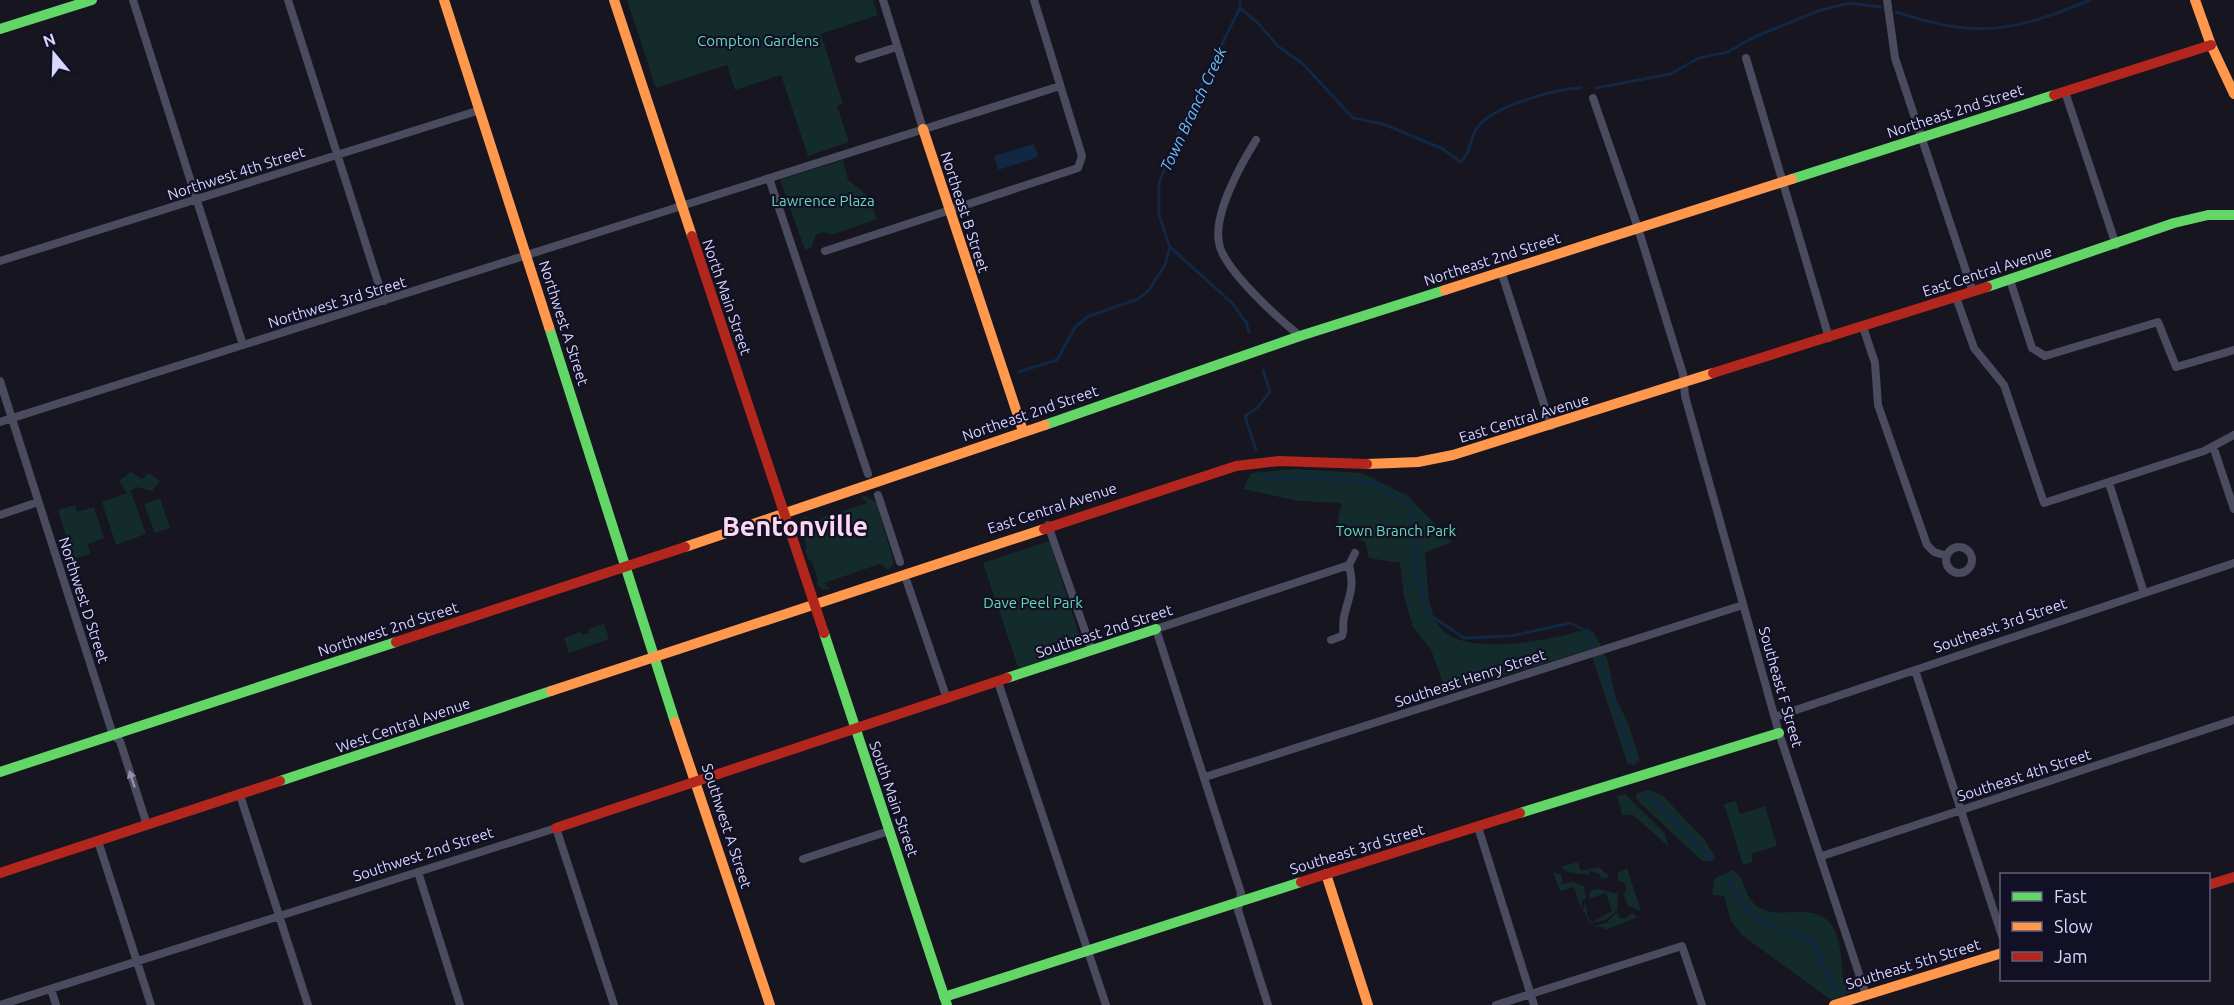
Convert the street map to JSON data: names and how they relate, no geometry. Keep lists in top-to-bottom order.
{
  "streets": {
    "street": [
      "Northeast 2nd Street",
      "Northwest 4th Street",
      "Northeast B Street",
      "East Central Avenue",
      "North Main Street",
      "Northwest 3rd Street",
      "Northwest A Street",
      "Northwest D Street",
      "Southeast 3rd Street",
      "Northwest 2nd Street",
      "Southeast 2nd Street",
      "Southeast Henry Street",
      "Southeast F Street",
      "West Central Avenue",
      "Southeast 4th Street",
      "South Main Street",
      "Southwest A Street",
      "Southwest 2nd Street",
      "Southeast 5th Street"
    ]
  },
  "crossings": [
    ["Northeast 2nd Street", "Northeast B Street"],
    ["Northeast 2nd Street", "North Main Street"],
    ["Northeast 2nd Street", "Northwest 2nd Street"],
    ["Northeast 2nd Street", "Southeast F Street"],
    ["Northwest 4th Street", "Northwest A Street"],
    ["Northeast B Street", "Northwest 3rd Street"],
    ["East Central Avenue", "North Main Street"],
    ["East Central Avenue", "Southeast F Street"],
    ["East Central Avenue", "West Central Avenue"],
    ["East Central Avenue", "South Main Street"],
    ["North Main Street", "Northwest 3rd Street"],
    ["North Main Street", "Northwest 2nd Street"],
    ["North Main Street", "West Central Avenue"],
    ["North Main Street", "South Main Street"],
    ["Northwest 3rd Street", "Northwest A Street"],
    ["Northwest 3rd Street", "Northwest D Street"],
    ["Northwest A Street", "Northwest 2nd Street"],
    ["Northwest A Street", "West Central Avenue"],
    ["Northwest A Street", "Southwest A Street"],
    ["Northwest D Street", "Northwest 2nd Street"],
    ["Northwest D Street", "West Central Avenue"],
    ["Southeast 3rd Street", "Southeast F Street"],
    ["Southeast 3rd Street", "South Main Street"],
    ["Southeast 2nd Street", "South Main Street"],
    ["Southeast 2nd Street", "Southwest 2nd Street"],
    ["Southeast Henry Street", "Southeast F Street"],
    ["Southeast F Street", "Southeast 4th Street"],
    ["Southeast F Street", "Southeast 5th Street"],
    ["West Central Avenue", "South Main Street"],
    ["West Central Avenue", "Southwest A Street"],
    ["South Main Street", "Southwest 2nd Street"],
    ["Southwest A Street", "Southwest 2nd Street"]
  ],
  "districts": ["Bentonville"],
  "water": ["Town Branch Creek"],
  "parks": [
    "Compton Gardens",
    "Lawrence Plaza",
    "Town Branch Park",
    "Dave Peel Park"
  ],
  "legend": ["Fast", "Slow", "Jam"],
  "north": "top"
}
